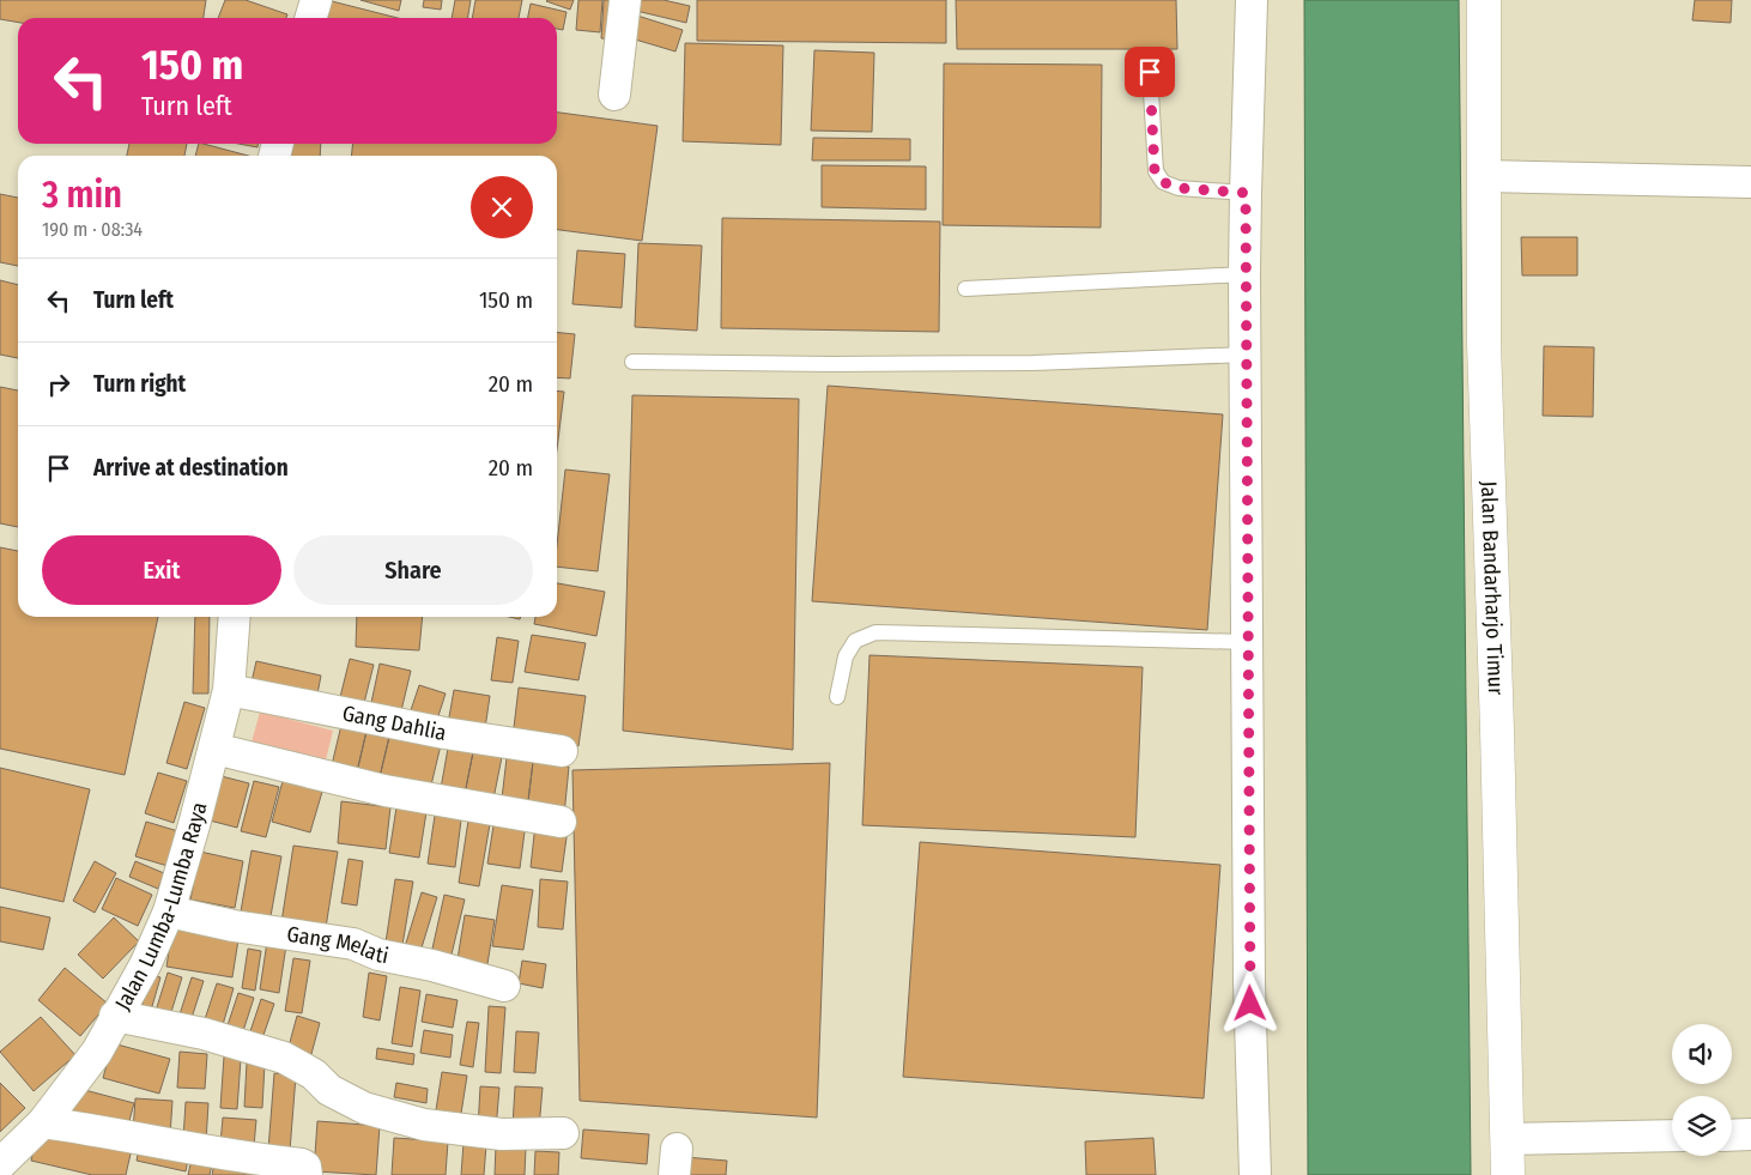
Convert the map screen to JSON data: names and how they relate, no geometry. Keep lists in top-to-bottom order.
{
  "streets": {
    "street": [
      "Jalan Bandarharjo Timur",
      "Gang Dahlia",
      "Jalan Lumba-Lumba Raya",
      "Gang Melati"
    ]
  },
  "crossings": [
    ["Gang Dahlia", "Jalan Lumba-Lumba Raya"],
    ["Jalan Lumba-Lumba Raya", "Gang Melati"]
  ],
  "page": {
    "turn": ["150 m", "Turn left"],
    "heading": ["3 min", "190 m · 08:34"],
    "list": [
      {
        "name": "Turn left",
        "value": "150 m"
      },
      {
        "name": "Turn right",
        "value": "20 m"
      },
      {
        "name": "Arrive at destination",
        "value": "20 m"
      }
    ],
    "buttons": ["Exit", "Share"]
  }
}
